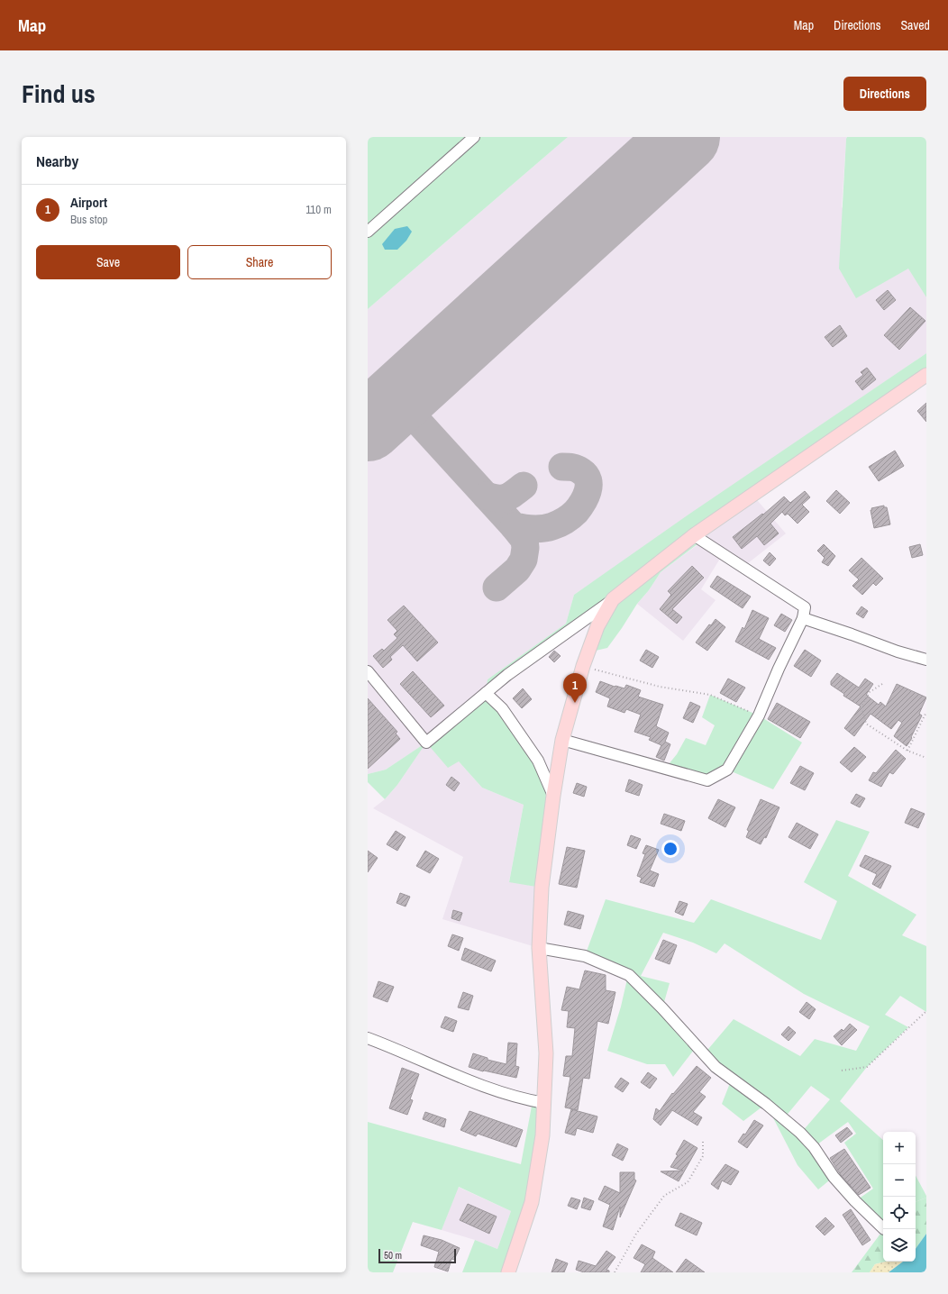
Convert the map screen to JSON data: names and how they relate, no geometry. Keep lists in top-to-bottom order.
{
  "scale_bar": "50 m",
  "page": {
    "header": "Map",
    "nav": ["Map", "Directions", "Saved"],
    "title": "Find us",
    "buttons": [
      "Directions",
      ["Save", "Share"]
    ],
    "heading": "Nearby",
    "list": [
      {
        "mark": "1",
        "name": "Airport",
        "note": "Bus stop",
        "value": "110 m"
      }
    ],
    "pins": "1",
    "map_buttons": ["+", "−"],
    "scale": "50 m"
  }
}
